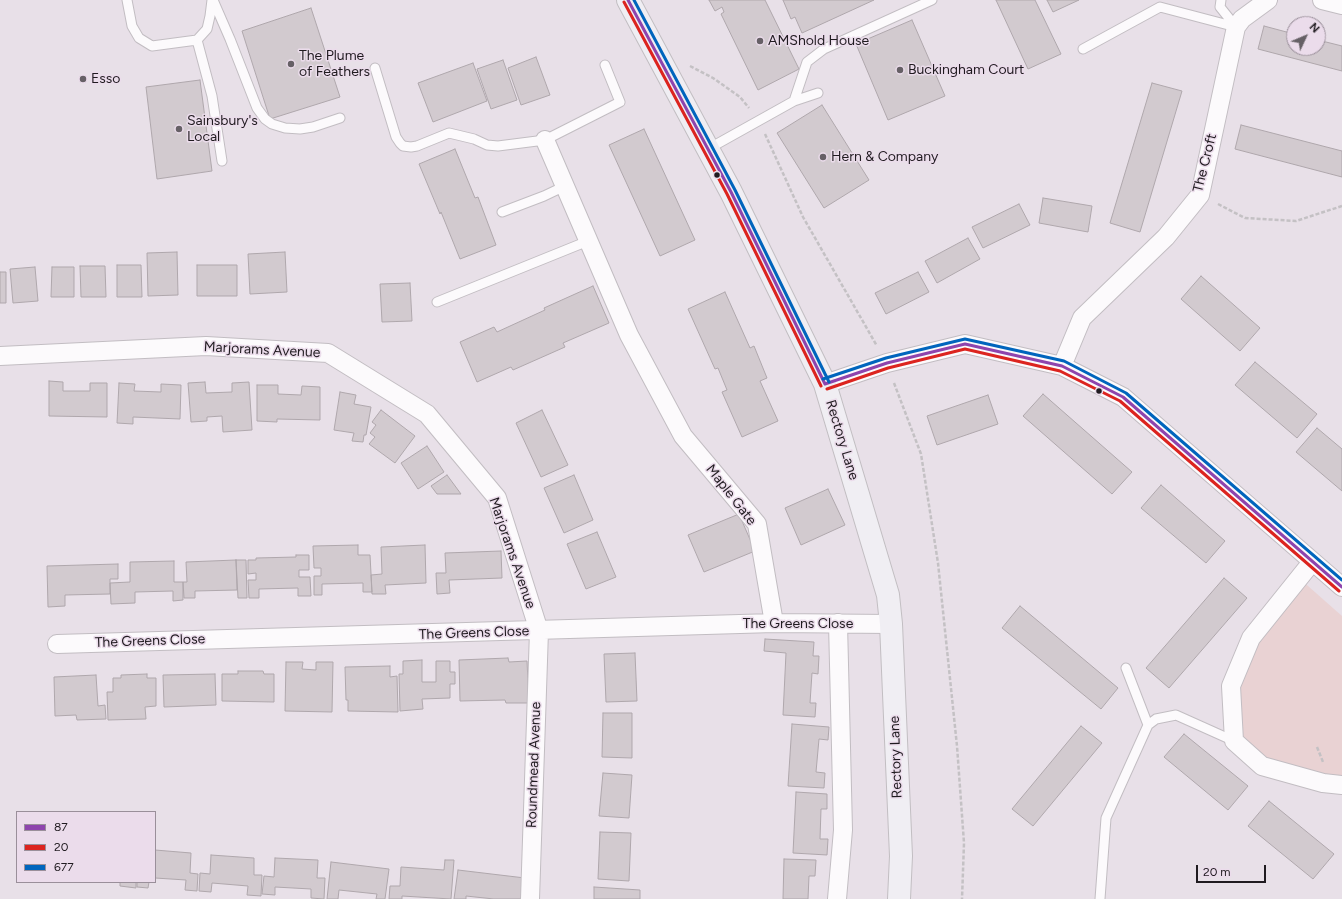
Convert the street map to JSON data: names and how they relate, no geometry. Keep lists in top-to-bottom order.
{
  "streets": {
    "main road": ["Rectory Lane"],
    "street": [
      "The Croft",
      "Marjorams Avenue",
      "Maple Gate",
      "The Greens Close",
      "Roundmead Avenue"
    ]
  },
  "crossings": [
    ["Marjorams Avenue", "The Greens Close"],
    ["Marjorams Avenue", "Roundmead Avenue"],
    ["Rectory Lane", "The Greens Close"],
    ["Maple Gate", "The Greens Close"],
    ["The Greens Close", "Roundmead Avenue"]
  ],
  "places": [
    "AMShold House",
    "The Plume of Feathers",
    "Buckingham Court",
    "Esso",
    "Sainsbury's Local",
    "Hern & Company"
  ],
  "lines": ["transit line 87", "transit line 677", "transit line 20"],
  "legend": ["87", "20", "677"],
  "scale_bar": "20 m",
  "north": "top right"
}
